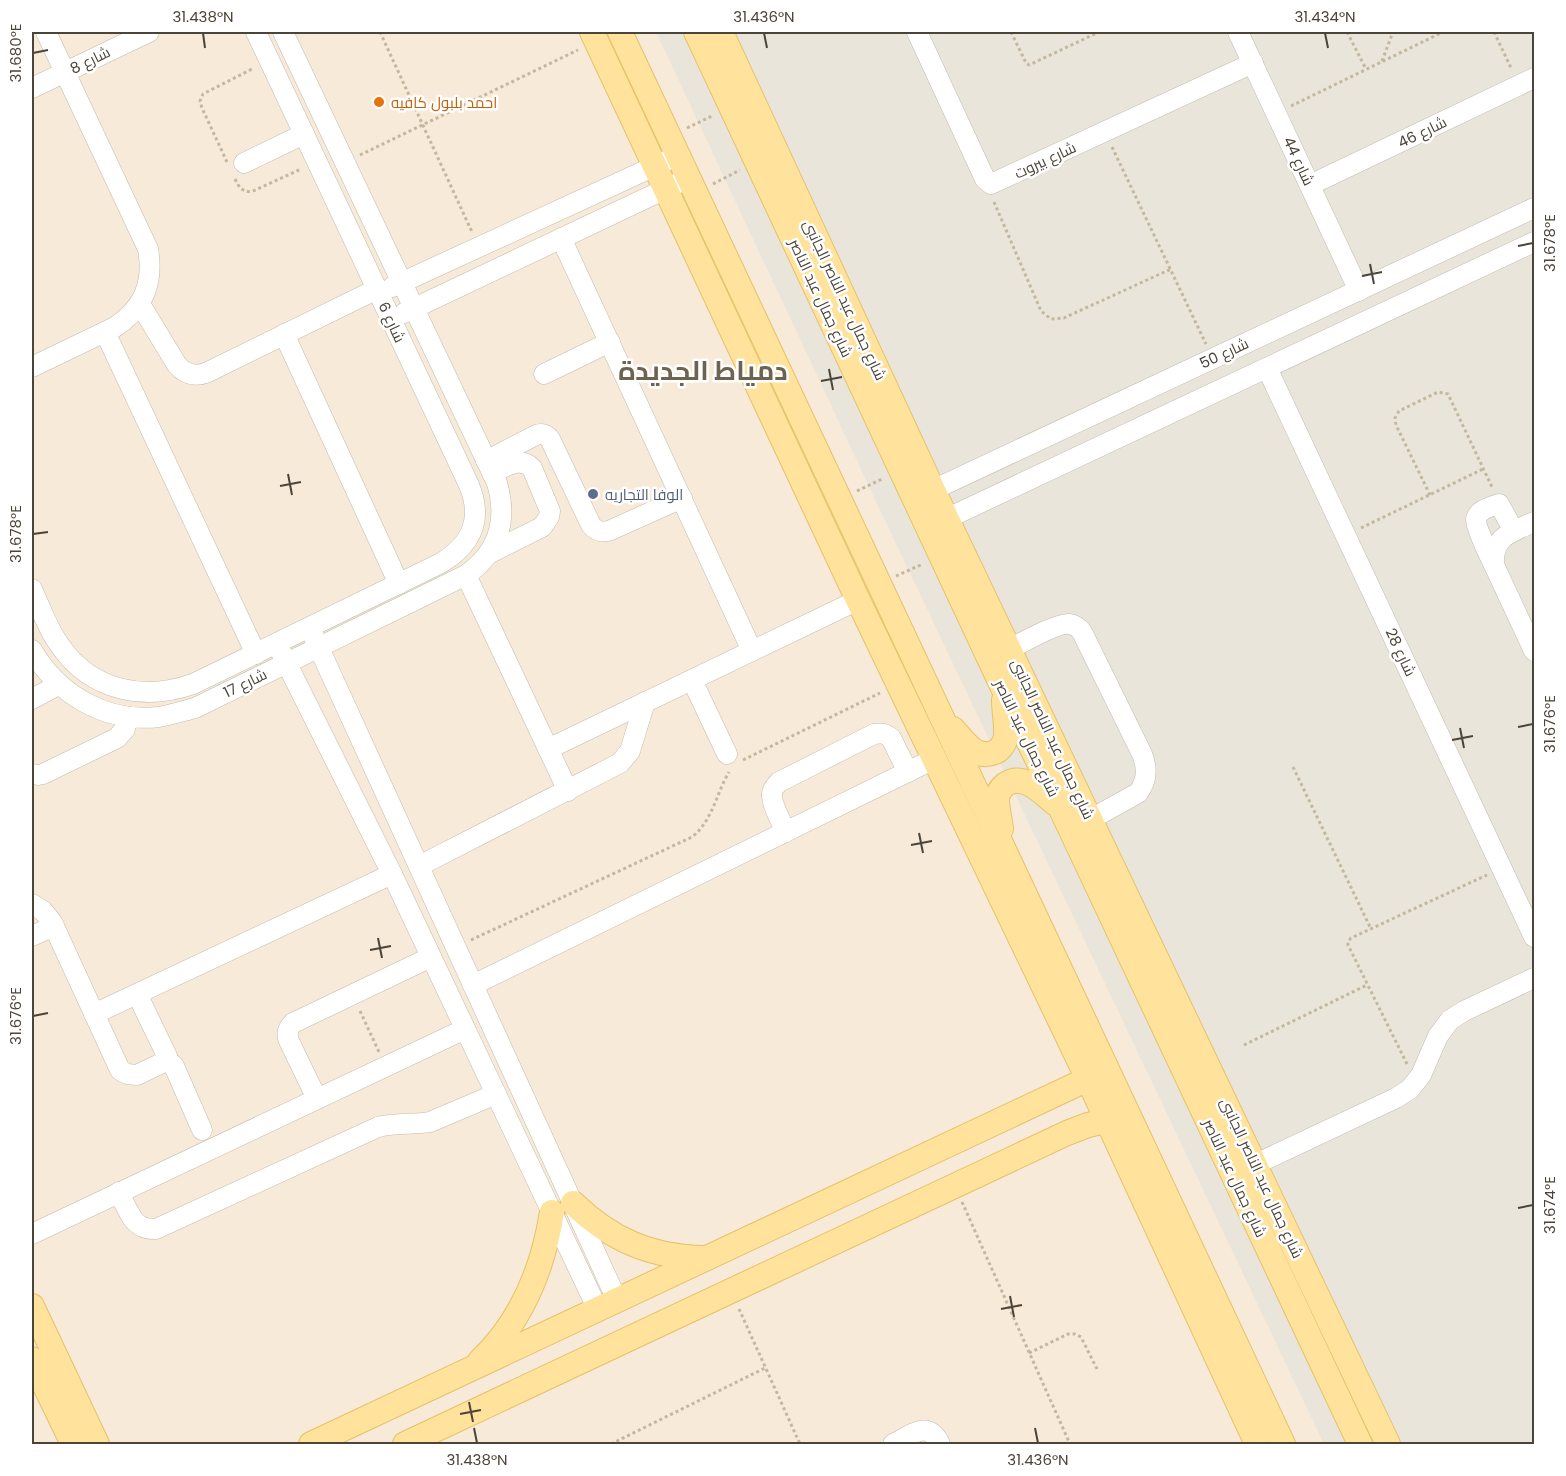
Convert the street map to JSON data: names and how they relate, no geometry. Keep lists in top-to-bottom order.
{
  "streets": {
    "main road": ["شارع جمال عبد الناصر", "شارع جمال عبد الناصر الجانبى"],
    "street": [
      "شارع 8",
      "شارع 46",
      "شارع بيروت",
      "شارع 44",
      "شارع 6",
      "شارع 50",
      "شارع 28",
      "شارع 17"
    ]
  },
  "crossings": [
    ["شارع 46", "شارع 44"],
    ["شارع بيروت", "شارع 44"],
    ["شارع 44", "شارع 50"],
    ["شارع جمال عبد الناصر", "شارع جمال عبد الناصر الجانبى"],
    ["شارع جمال عبد الناصر", "شارع 50"],
    ["شارع جمال عبد الناصر الجانبى", "شارع 50"],
    ["شارع 6", "شارع 17"]
  ],
  "districts": ["دمياط الجديدة"],
  "places": ["احمد بلبول كافيه", "الوفا التجاريه"],
  "coordinates": [
    "31.438°N",
    "31.436°N",
    "31.434°N",
    "31.680°E",
    "31.678°E",
    "31.676°E",
    "31.674°E"
  ]
}
